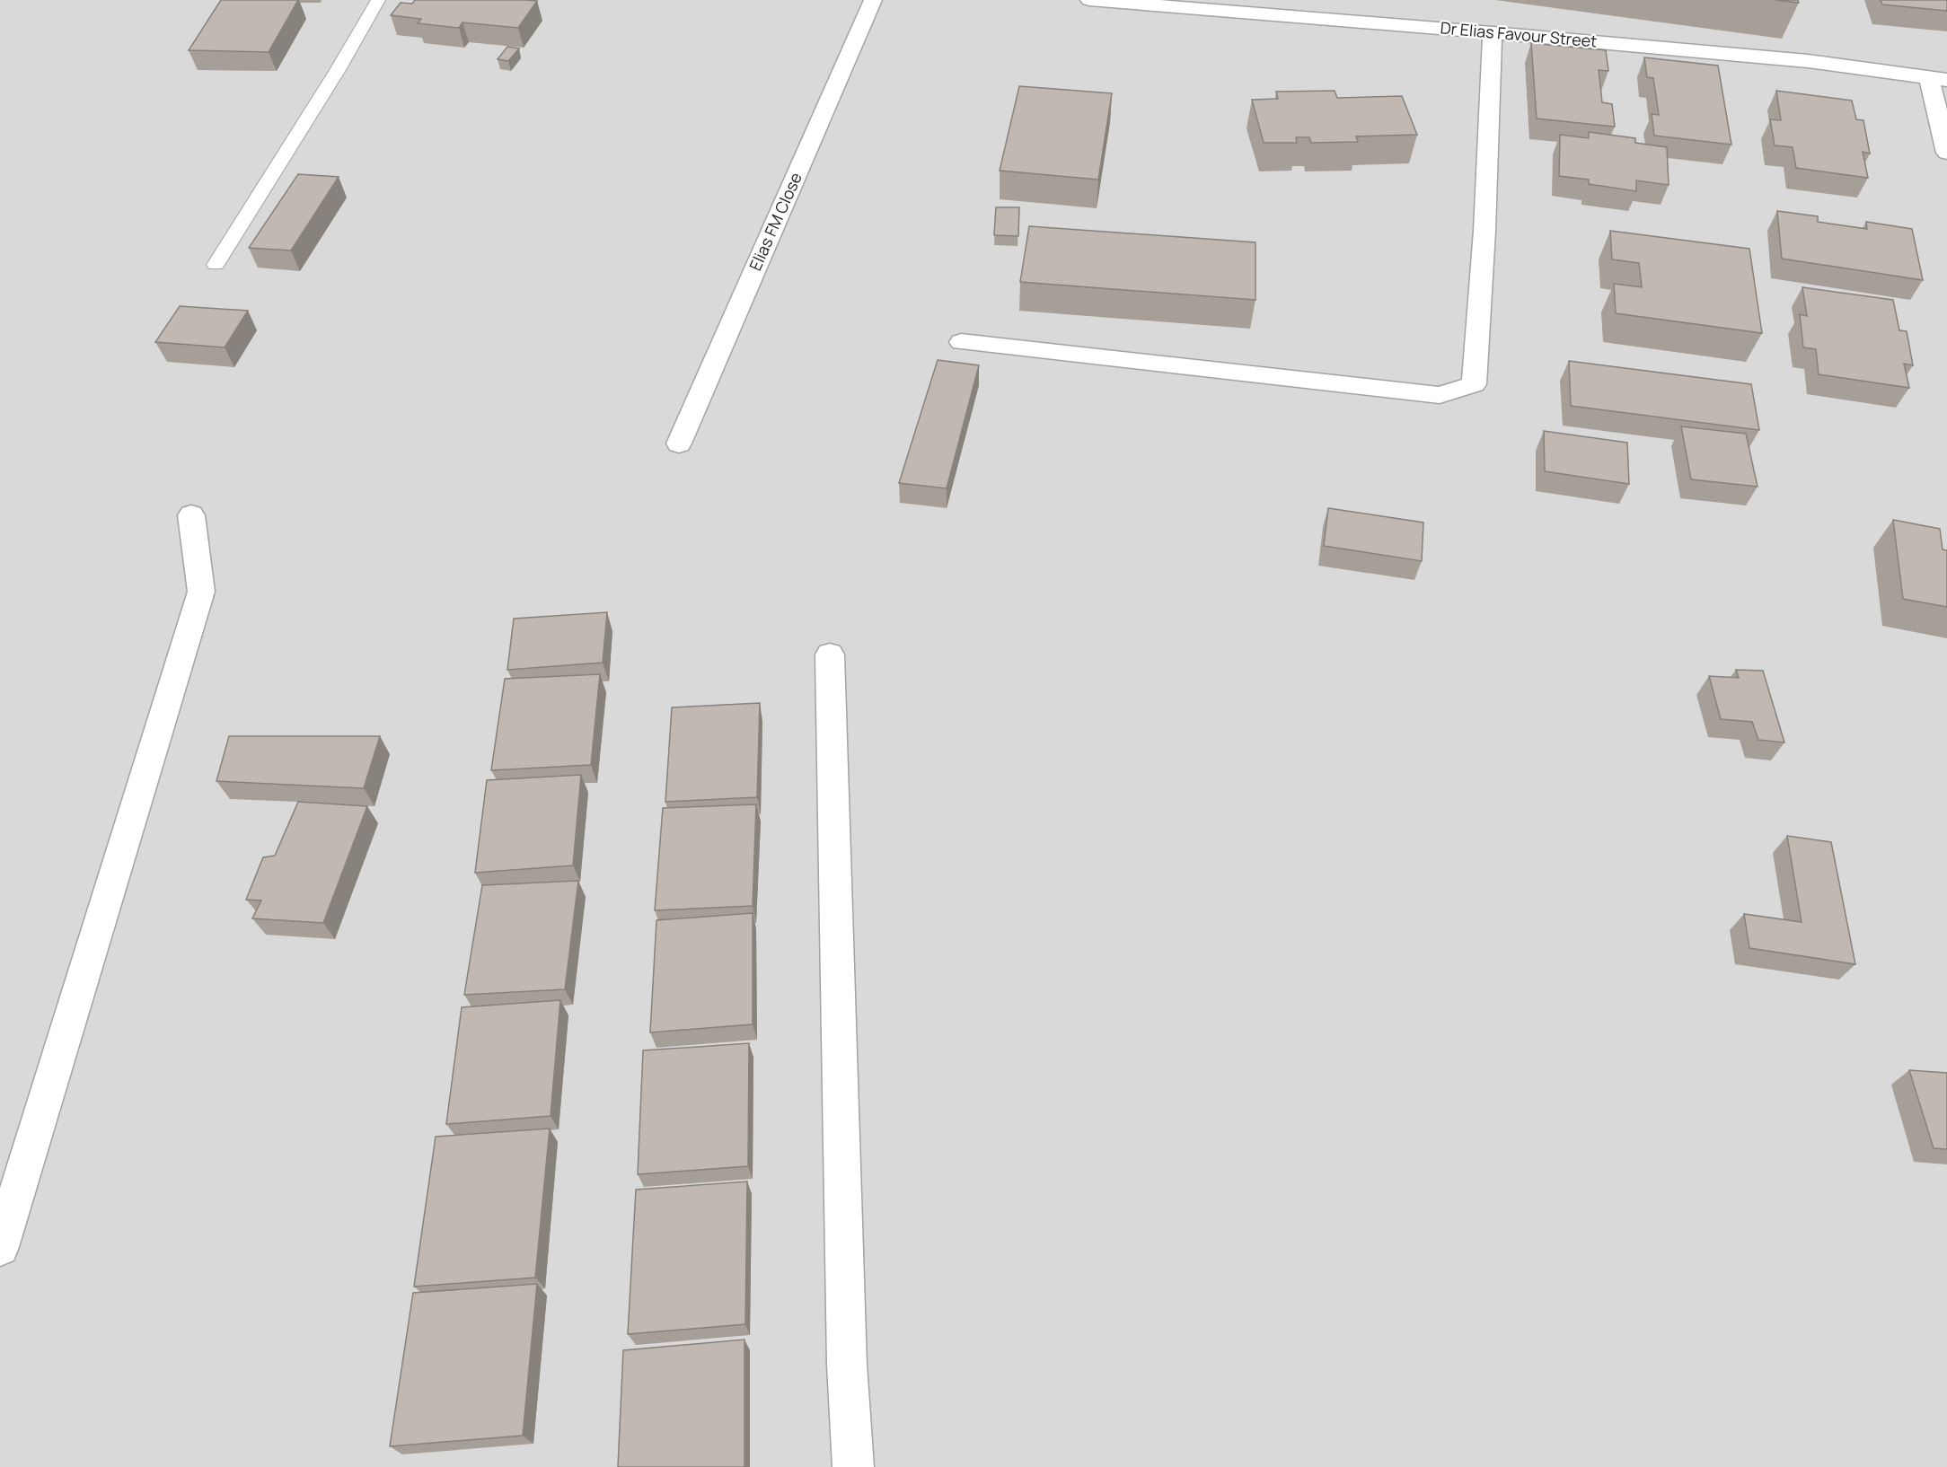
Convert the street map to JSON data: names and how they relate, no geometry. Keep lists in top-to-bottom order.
{
  "streets": {
    "street": ["Dr Elias Favour Street", "Elias FM Close"]
  }
}
